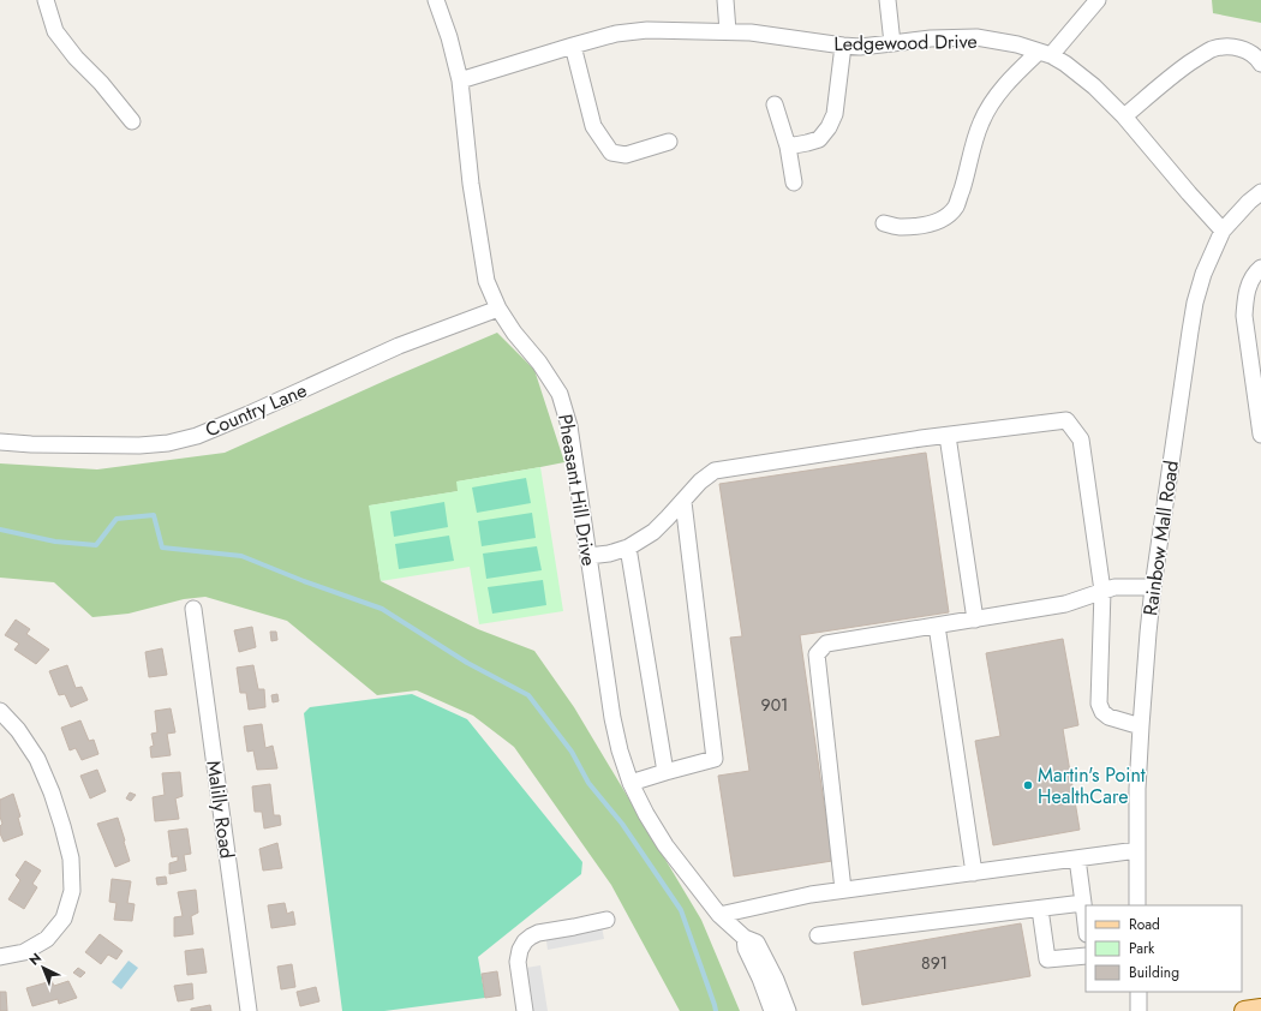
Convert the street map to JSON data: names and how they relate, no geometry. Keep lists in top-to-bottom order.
{
  "streets": {
    "street": [
      "Ledgewood Drive",
      "Country Lane",
      "Pheasant Hill Drive",
      "Rainbow Mall Road",
      "Malilly Road"
    ]
  },
  "crossings": [
    ["Ledgewood Drive", "Pheasant Hill Drive"],
    ["Ledgewood Drive", "Rainbow Mall Road"],
    ["Country Lane", "Pheasant Hill Drive"]
  ],
  "places": ["Martin's Point HealthCare"],
  "house_numbers": ["901", "891"],
  "legend": ["Road", "Park", "Building"],
  "north": "top left"
}
